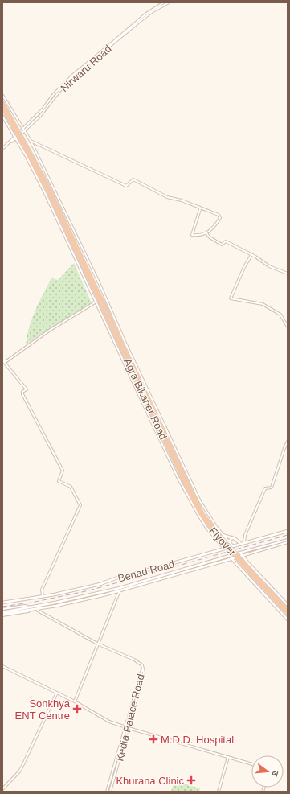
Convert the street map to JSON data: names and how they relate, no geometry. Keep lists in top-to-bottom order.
{
  "streets": {
    "highway": ["Flyover"],
    "main road": ["Benad Road"],
    "street": ["Nirwaru Road", "Kedia Palace Road"]
  },
  "places": {
    "health": ["Sonkhya ENT Centre", "M.D.D. Hospital", "Khurana Clinic"]
  },
  "north": "right"
}
